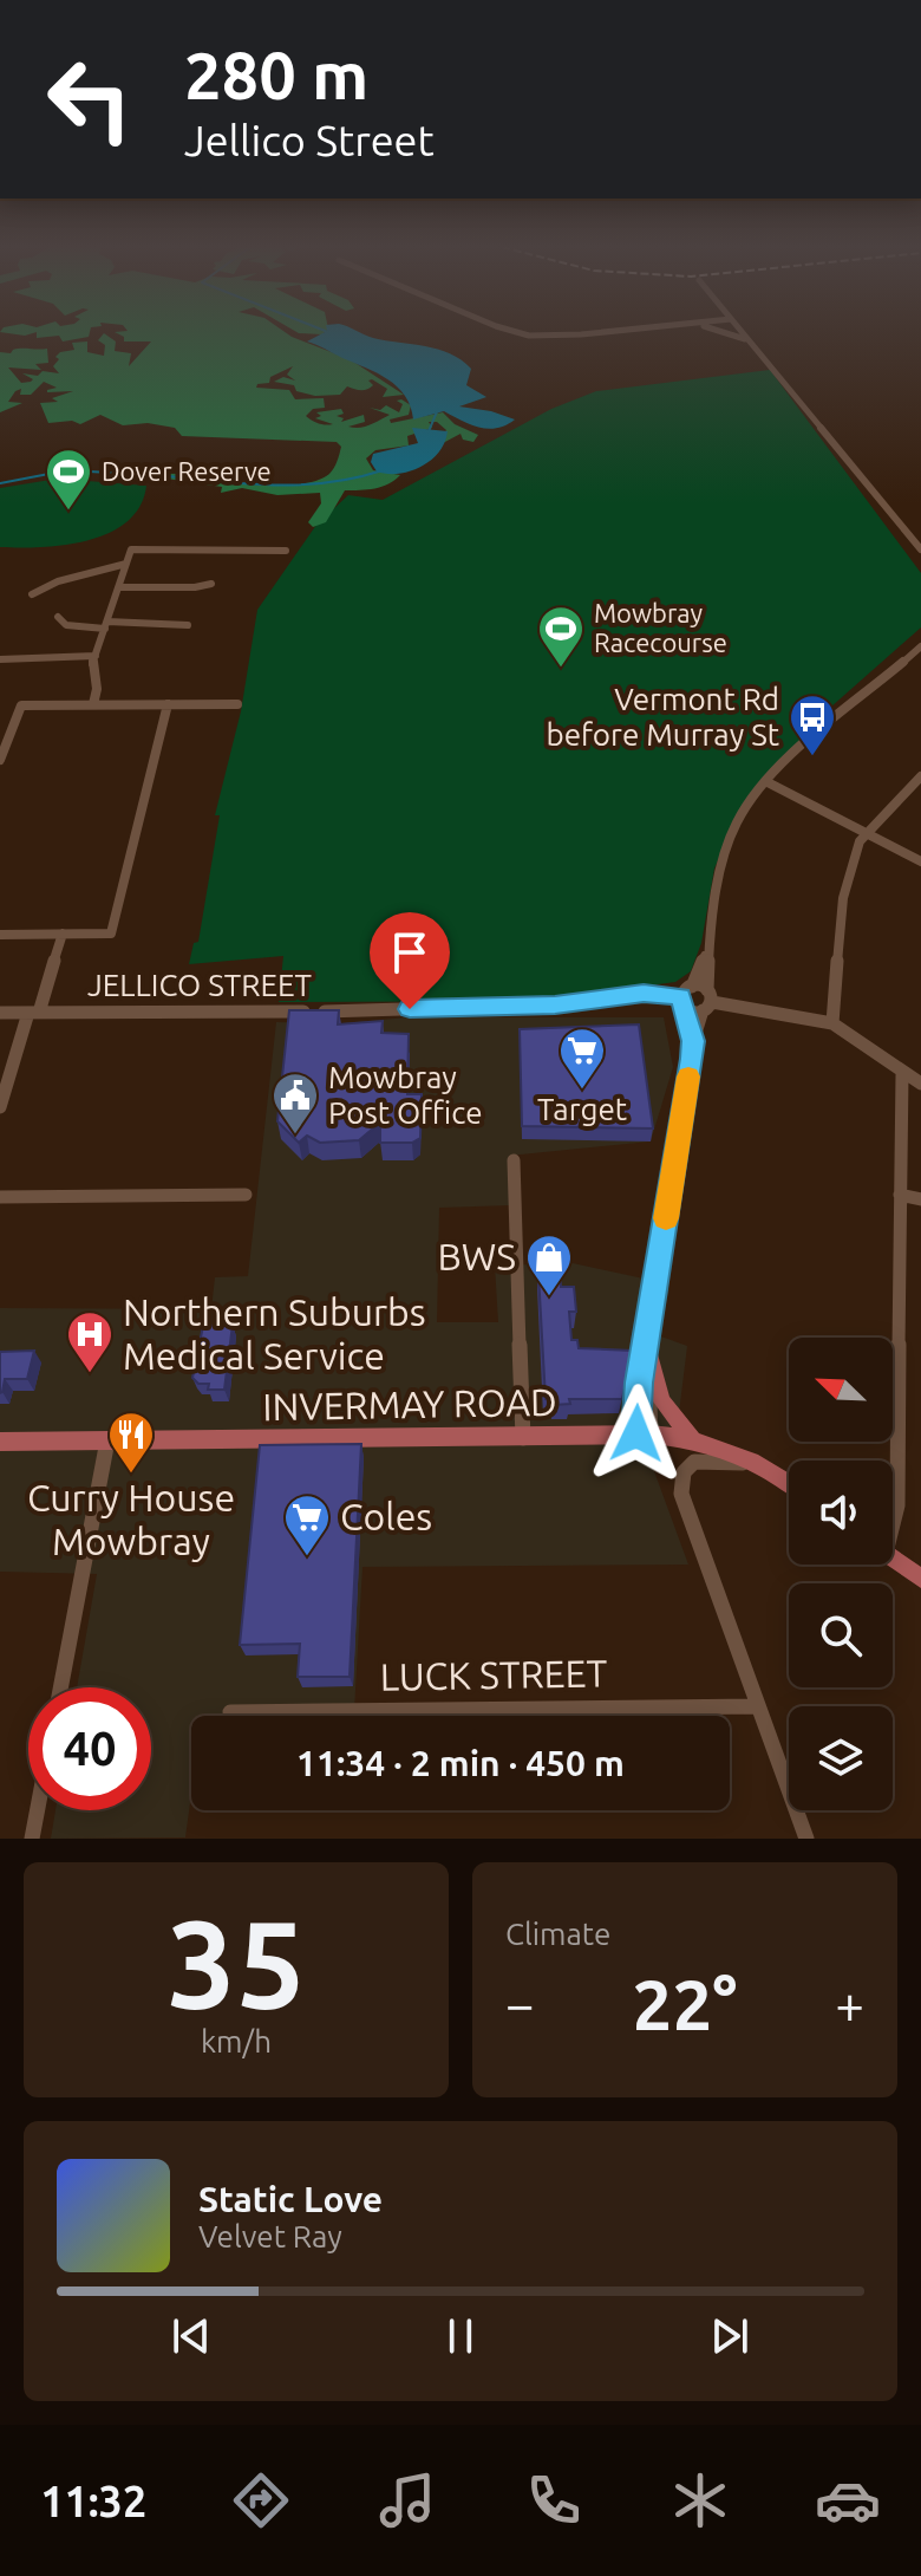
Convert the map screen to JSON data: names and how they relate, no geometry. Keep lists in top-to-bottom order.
{
  "streets": {
    "main road": ["INVERMAY ROAD"],
    "street": ["JELLICO STREET", "LUCK STREET"]
  },
  "places": {
    "sports": ["Dover Reserve", "Mowbray Racecourse"],
    "bus stop": ["Vermont Rd before Murray St"],
    "supermarket": ["Target", "Coles"],
    "public building": ["Mowbray Post Office"],
    "shop": ["BWS"],
    "hospital": ["Northern Suburbs Medical Service"],
    "restaurant": ["Curry House Mowbray"]
  },
  "north": "top left",
  "page": {
    "turn": ["280 m", "Jellico Street"],
    "limit": "40",
    "trip": "11:34 · 2 min · 450 m",
    "tile": [
      ["35", "km/h"],
      "Climate"
    ],
    "heat": ["−", "22°", "+"],
    "song": ["Static Love", "Velvet Ray"],
    "tabs": "11:32"
  }
}
